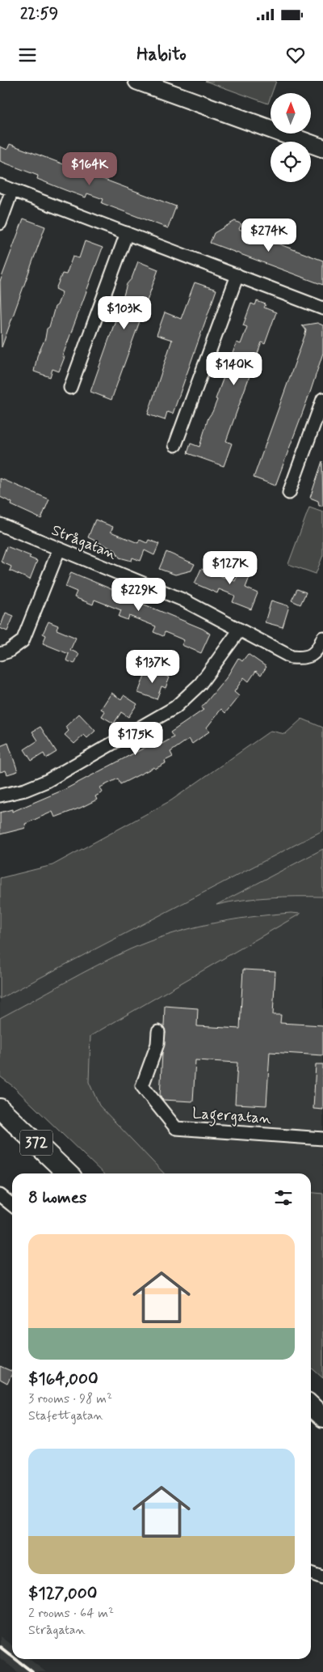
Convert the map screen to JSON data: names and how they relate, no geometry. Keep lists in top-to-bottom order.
{
  "streets": {
    "main road": ["372"],
    "street": ["Strågatan", "Lagergatan"]
  },
  "north": "top",
  "page": {
    "status": "22:59",
    "header": "Habito",
    "price": [
      "$164K",
      "$274K",
      "$103K",
      "$140K",
      "$127K",
      "$229K",
      "$137K",
      "$175K"
    ],
    "heading": "8 homes",
    "list": [
      {
        "name": "$164,000",
        "note": "3 rooms · 98 m² · Stafettgatan"
      },
      {
        "name": "$127,000",
        "note": "2 rooms · 64 m² · Strågatan"
      }
    ]
  }
}
